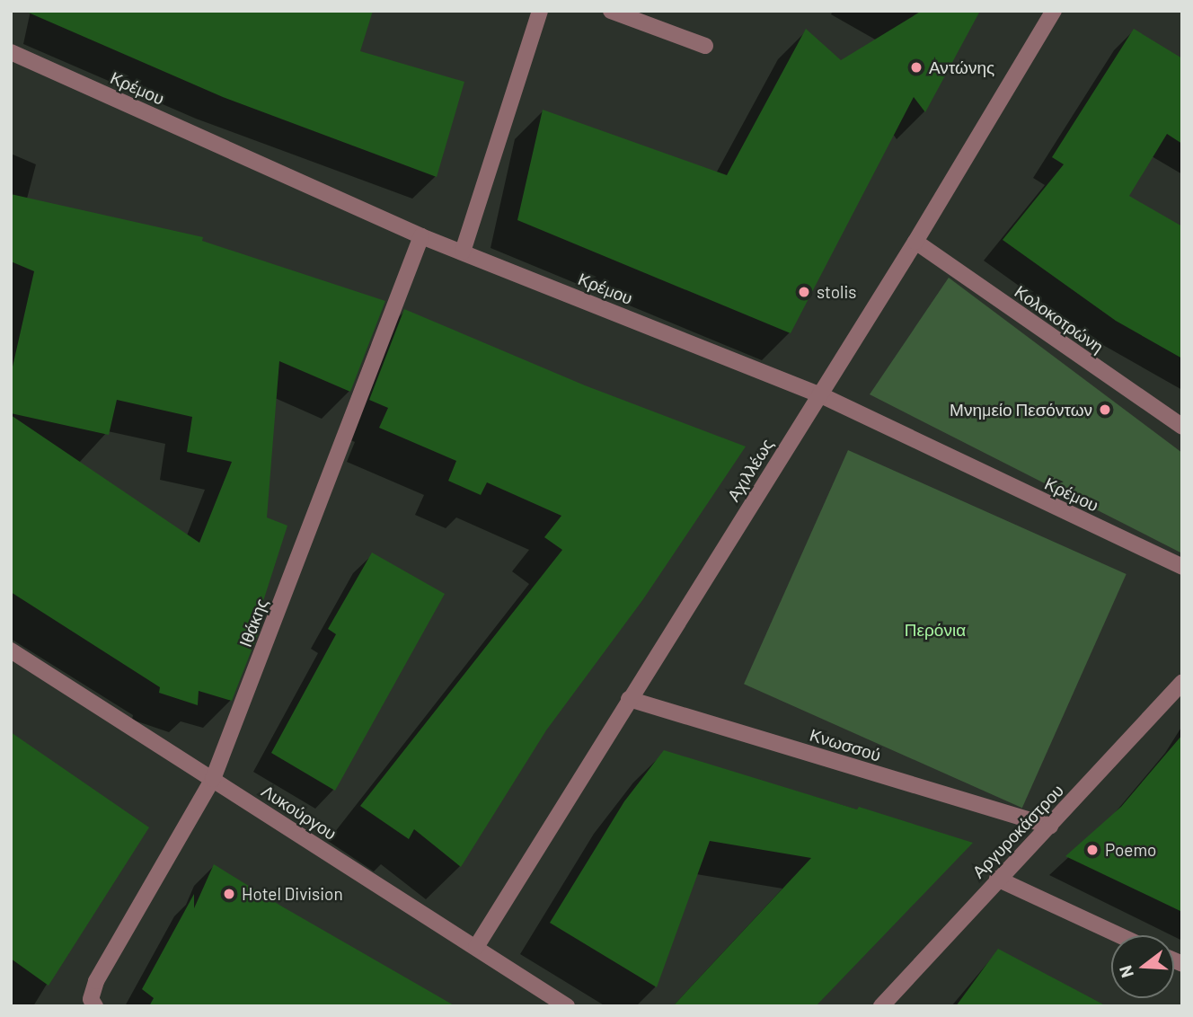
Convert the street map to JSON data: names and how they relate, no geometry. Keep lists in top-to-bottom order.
{
  "streets": {
    "street": [
      "Κρέμου",
      "Κολοκοτρώνη",
      "Αχιλλέως",
      "Ιθάκης",
      "Κνωσσού",
      "Λυκούργου",
      "Αργυροκάστρου"
    ]
  },
  "crossings": [
    ["Κρέμου", "Αχιλλέως"],
    ["Κρέμου", "Ιθάκης"],
    ["Κολοκοτρώνη", "Αχιλλέως"],
    ["Αχιλλέως", "Κνωσσού"],
    ["Αχιλλέως", "Λυκούργου"],
    ["Ιθάκης", "Λυκούργου"],
    ["Κνωσσού", "Αργυροκάστρου"]
  ],
  "parks": ["Περόνια"],
  "places": [
    "Αντώνης",
    "stolis",
    "Μνημείο Πεσόντων",
    "Poemo",
    "Hotel Division"
  ],
  "north": "left"
}
